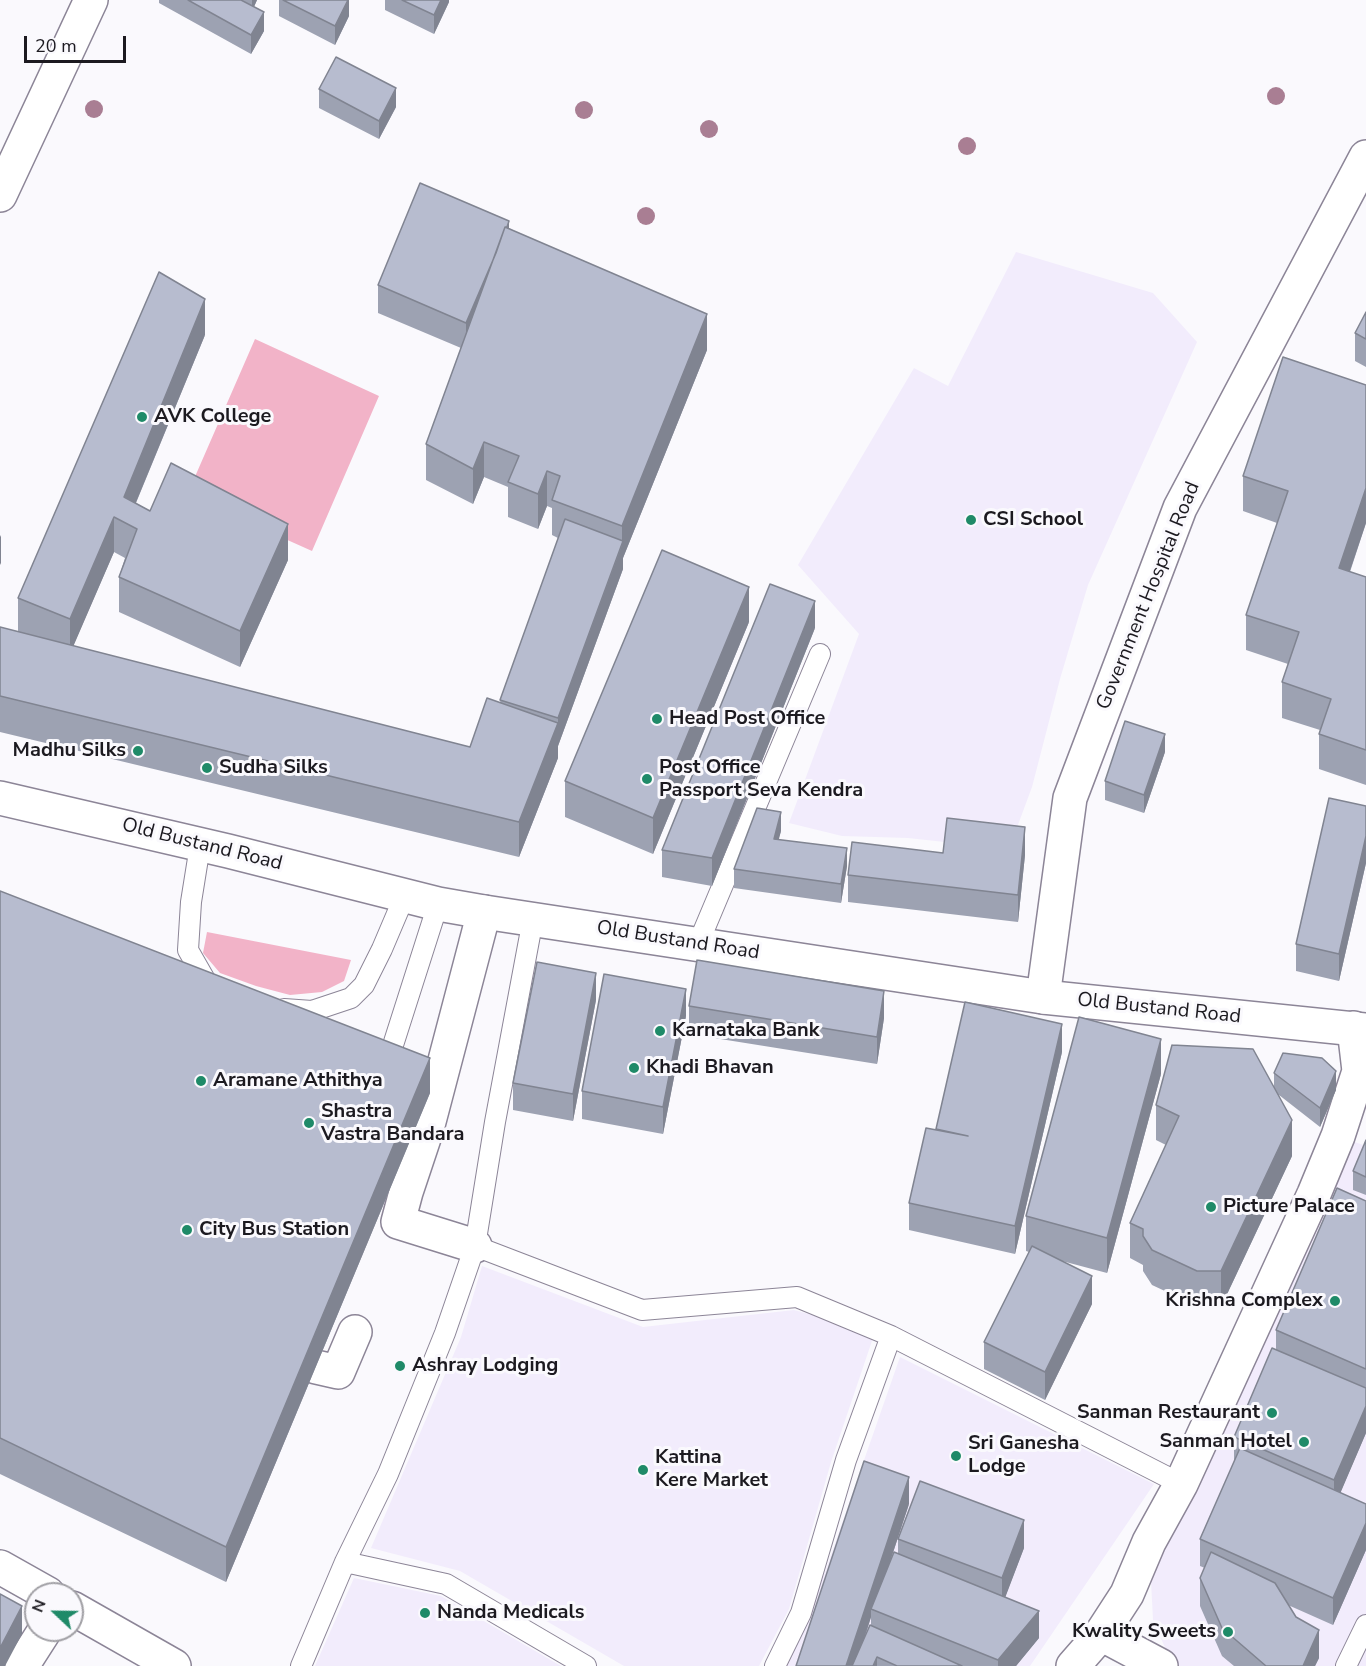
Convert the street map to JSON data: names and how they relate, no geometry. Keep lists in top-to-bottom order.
{
  "streets": {
    "street": ["Government Hospital Road", "Old Bustand Road"]
  },
  "crossings": [
    ["Government Hospital Road", "Old Bustand Road"]
  ],
  "places": [
    "AVK College",
    "CSI School",
    "Head Post Office",
    "Madhu Silks",
    "Sudha Silks",
    "Post Office Passport Seva Kendra",
    "Karnataka Bank",
    "Khadi Bhavan",
    "Aramane Athithya",
    "Shastra Vastra Bandara",
    "Picture Palace",
    "City Bus Station",
    "Krishna Complex",
    "Ashray Lodging",
    "Sanman Restaurant",
    "Sanman Hotel",
    "Sri Ganesha Lodge",
    "Kattina Kere Market",
    "Nanda Medicals",
    "Kwality Sweets"
  ],
  "scale_bar": "20 m",
  "north": "left"
}
